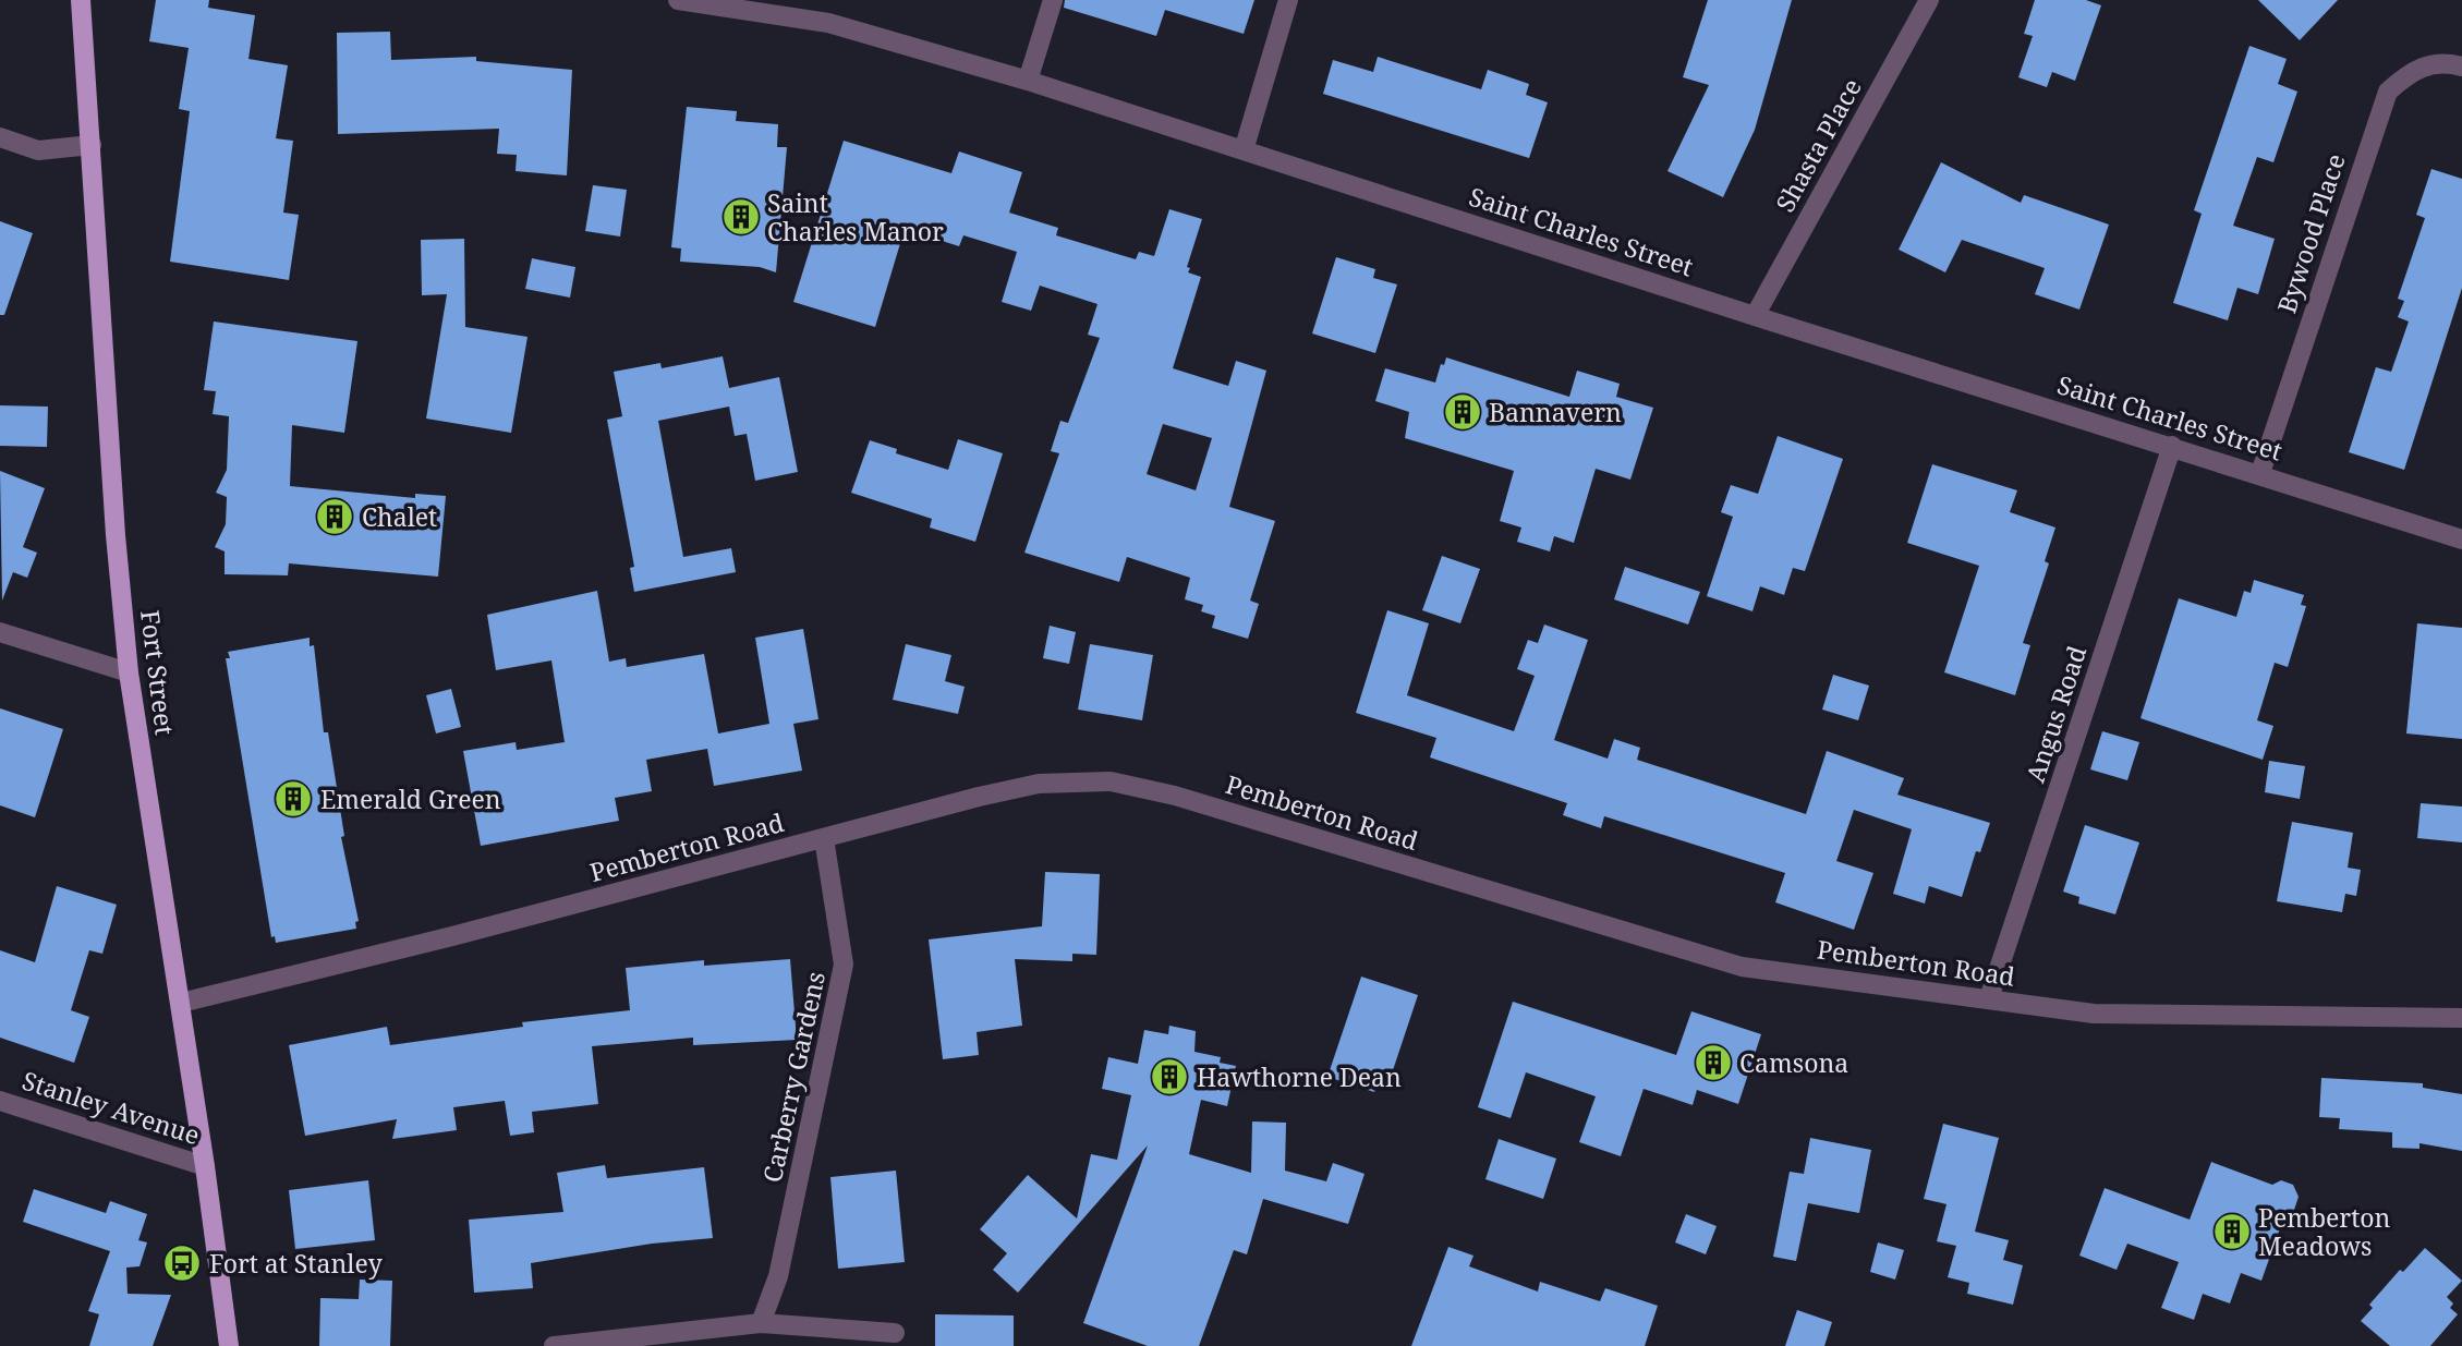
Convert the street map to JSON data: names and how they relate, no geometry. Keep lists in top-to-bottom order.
{
  "streets": {
    "main road": ["Fort Street"],
    "street": [
      "Shasta Place",
      "Saint Charles Street",
      "Bywood Place",
      "Angus Road",
      "Pemberton Road",
      "Carberry Gardens",
      "Stanley Avenue"
    ]
  },
  "crossings": [
    ["Shasta Place", "Saint Charles Street"],
    ["Saint Charles Street", "Bywood Place"],
    ["Saint Charles Street", "Angus Road"],
    ["Fort Street", "Pemberton Road"],
    ["Fort Street", "Stanley Avenue"],
    ["Angus Road", "Pemberton Road"],
    ["Pemberton Road", "Carberry Gardens"]
  ],
  "places": {
    "building": [
      "Saint Charles Manor",
      "Bannavern",
      "Chalet",
      "Emerald Green",
      "Camsona",
      "Hawthorne Dean",
      "Pemberton Meadows"
    ],
    "bus stop": ["Fort at Stanley"]
  }
}
